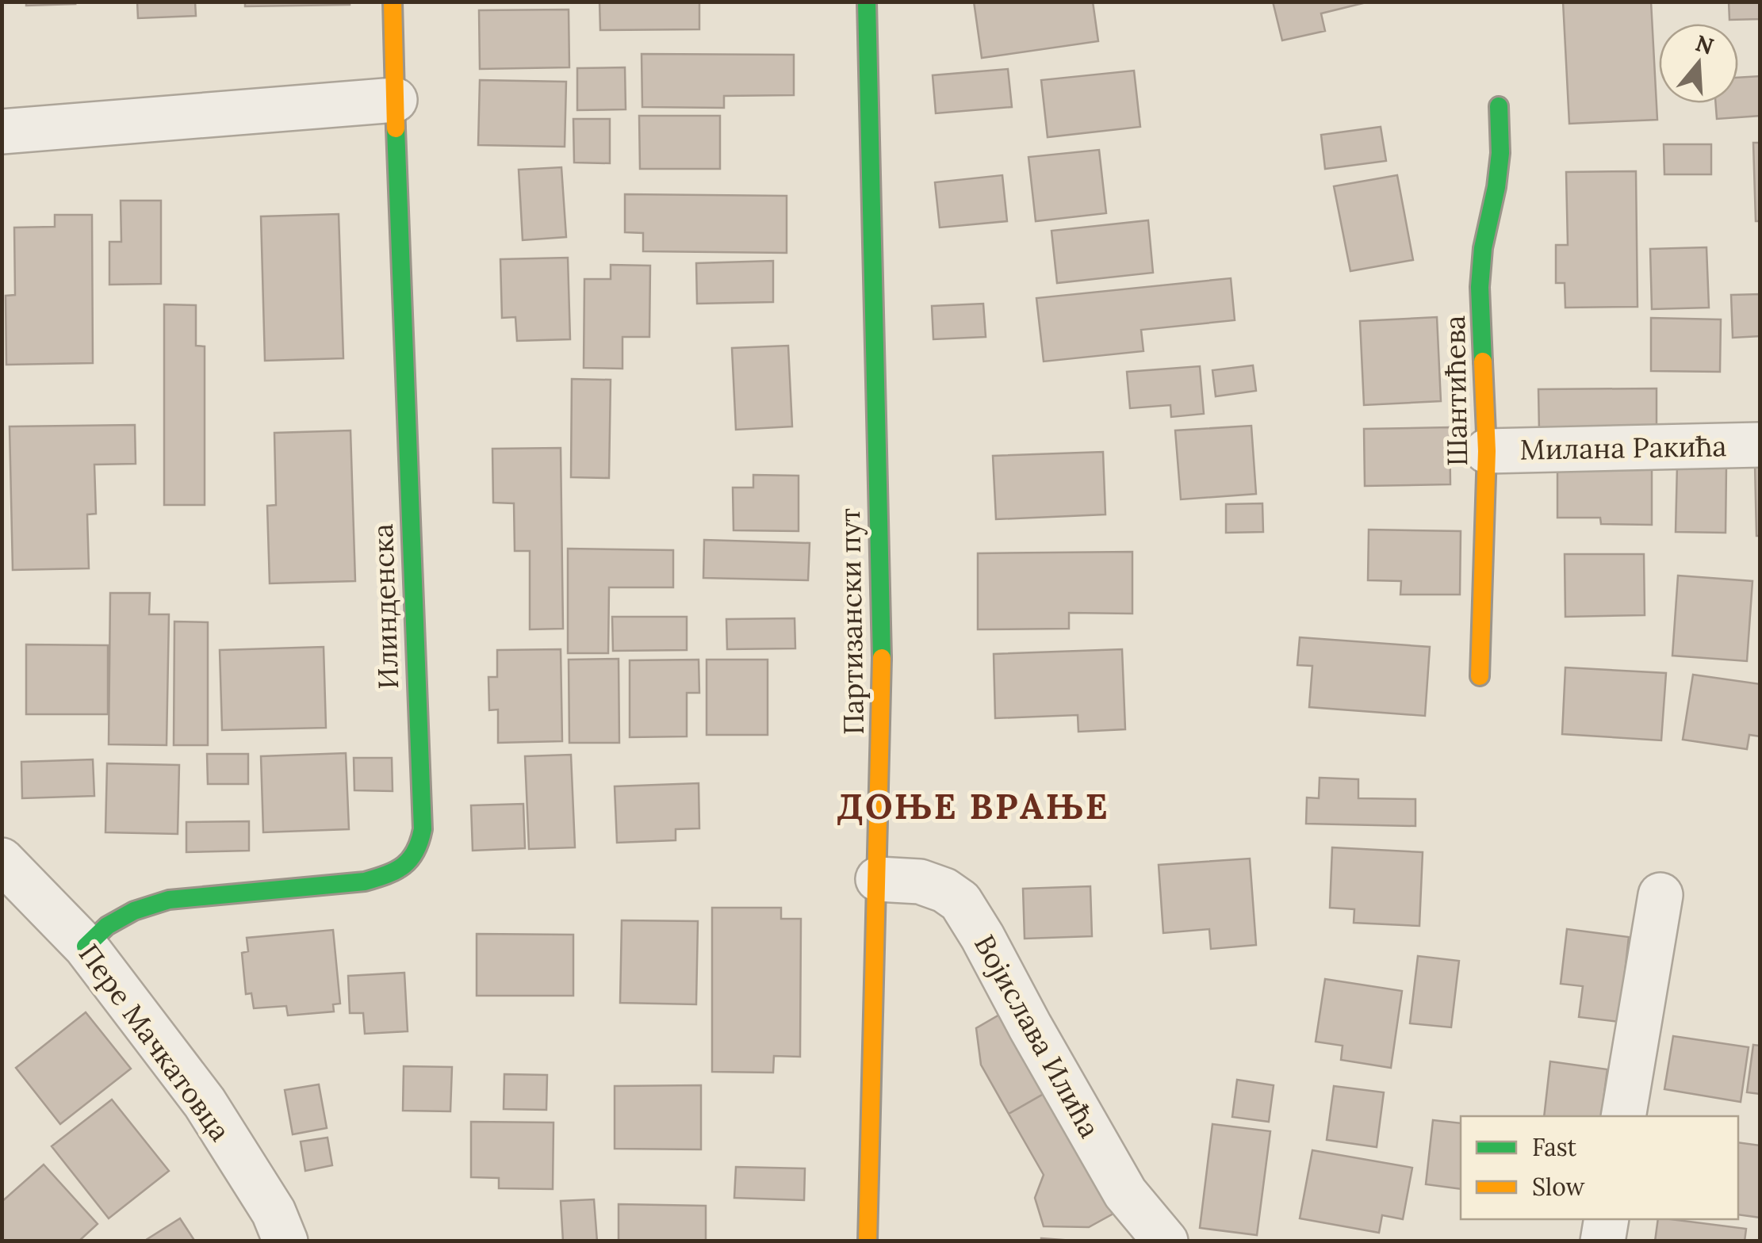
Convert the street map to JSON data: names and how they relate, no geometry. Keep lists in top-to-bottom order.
{
  "streets": {
    "street": [
      "Шантићева",
      "Милана Ракића",
      "Илинденска",
      "Партизански пут",
      "Војислава Илића",
      "Пере Мачкатовца"
    ]
  },
  "crossings": [
    ["Шантићева", "Милана Ракића"],
    ["Илинденска", "Пере Мачкатовца"],
    ["Партизански пут", "Војислава Илића"]
  ],
  "districts": ["ДОЊЕ ВРАЊЕ"],
  "legend": ["Fast", "Slow"],
  "north": "top"
}
